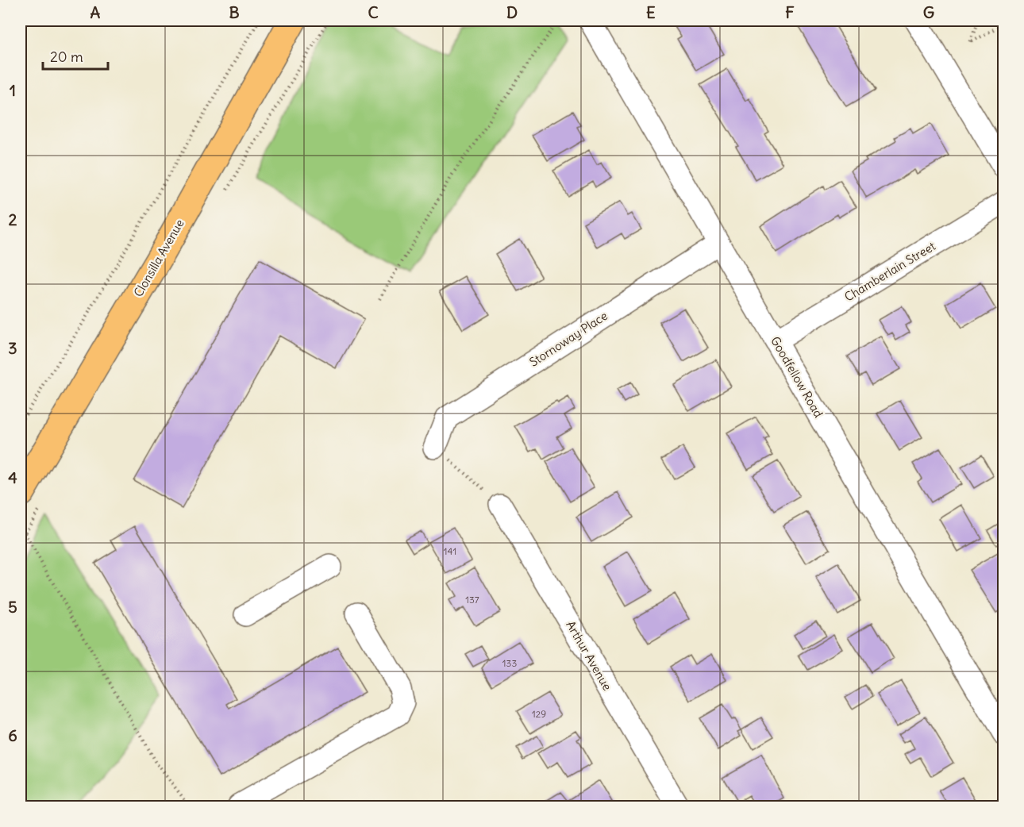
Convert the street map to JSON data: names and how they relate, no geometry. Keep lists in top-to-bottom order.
{
  "streets": {
    "main road": ["Clonsilla Avenue"],
    "street": [
      "Chamberlain Street",
      "Stornoway Place",
      "Goodfellow Road",
      "Arthur Avenue"
    ]
  },
  "crossings": [
    ["Chamberlain Street", "Goodfellow Road"],
    ["Stornoway Place", "Goodfellow Road"]
  ],
  "house_numbers": [
    "141",
    "137",
    "133",
    "129"
  ],
  "scale_bar": "20 m",
  "grid": {
    "columns": [
      "A",
      "B",
      "C",
      "D",
      "E",
      "F",
      "G"
    ],
    "rows": [
      "1",
      "2",
      "3",
      "4",
      "5",
      "6"
    ]
  }
}
